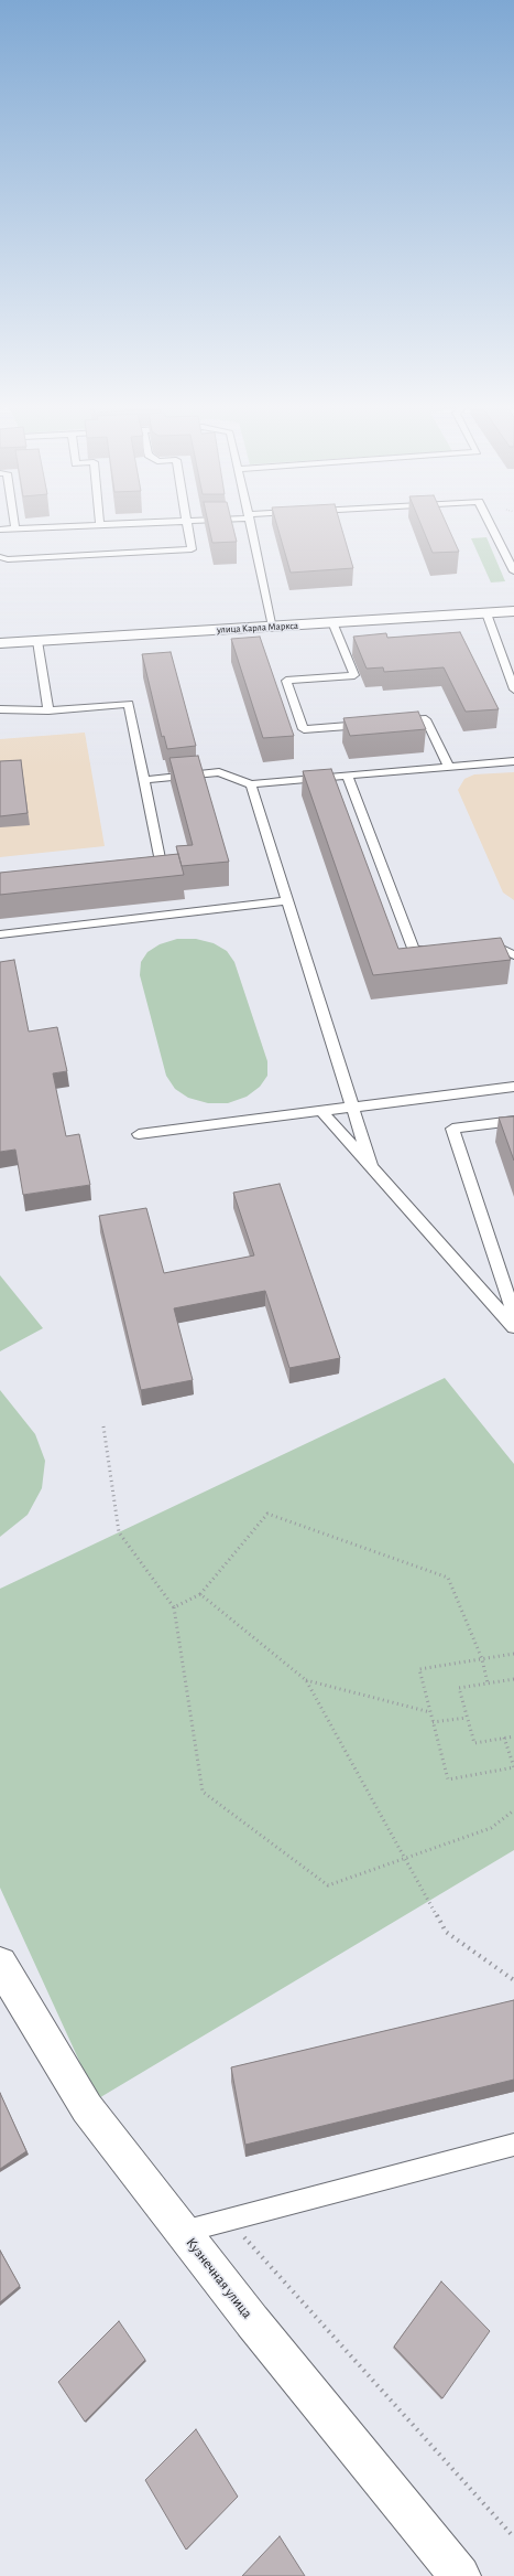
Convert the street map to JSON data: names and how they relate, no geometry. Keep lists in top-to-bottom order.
{
  "streets": {
    "street": ["улица Карла Маркса", "Кузнечная улица"]
  }
}
